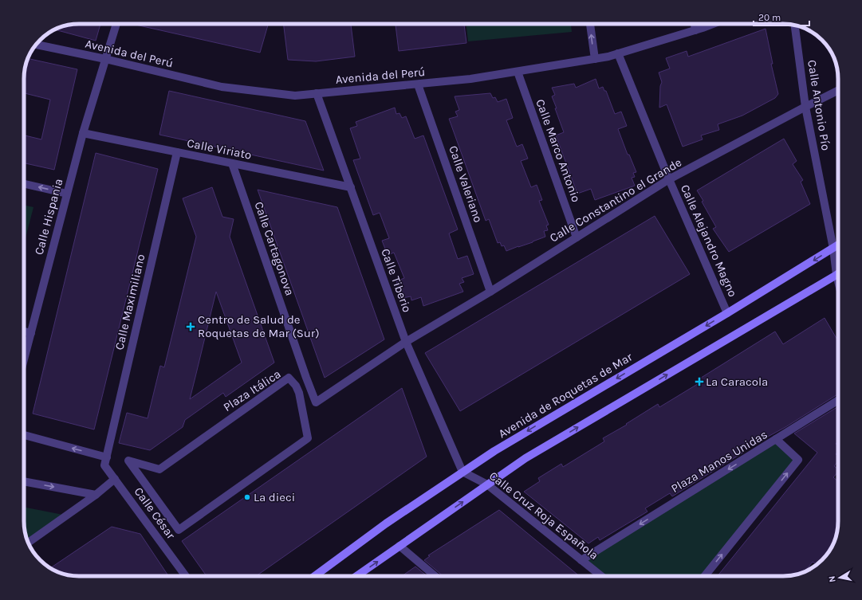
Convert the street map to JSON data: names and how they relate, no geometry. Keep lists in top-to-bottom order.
{
  "streets": {
    "main road": ["Avenida de Roquetas de Mar"],
    "street": [
      "Avenida del Perú",
      "Calle Antonio Pío",
      "Calle Viriato",
      "Calle Marco Antonio",
      "Calle Valeriano",
      "Calle Constantino el Grande",
      "Calle Hispania",
      "Calle Alejandro Magno",
      "Calle Cartagonova",
      "Calle Tiberio",
      "Calle Maximiliano",
      "Plaza Itálica",
      "Plaza Manos Unidas",
      "Calle César",
      "Calle Cruz Roja Española"
    ]
  },
  "crossings": [
    ["Avenida del Perú", "Calle Marco Antonio"],
    ["Avenida del Perú", "Calle Valeriano"],
    ["Avenida del Perú", "Calle Hispania"],
    ["Avenida del Perú", "Calle Alejandro Magno"],
    ["Avenida del Perú", "Calle Tiberio"],
    ["Calle Antonio Pío", "Calle Constantino el Grande"],
    ["Calle Antonio Pío", "Avenida de Roquetas de Mar"],
    ["Calle Viriato", "Calle Hispania"],
    ["Calle Viriato", "Calle Cartagonova"],
    ["Calle Viriato", "Calle Tiberio"],
    ["Calle Viriato", "Calle Maximiliano"],
    ["Calle Marco Antonio", "Calle Constantino el Grande"],
    ["Calle Valeriano", "Calle Constantino el Grande"],
    ["Calle Constantino el Grande", "Calle Alejandro Magno"],
    ["Calle Constantino el Grande", "Calle Cartagonova"],
    ["Calle Constantino el Grande", "Calle Tiberio"],
    ["Calle Alejandro Magno", "Avenida de Roquetas de Mar"],
    ["Calle Cartagonova", "Calle Tiberio"],
    ["Calle Tiberio", "Avenida de Roquetas de Mar"],
    ["Calle Tiberio", "Calle Cruz Roja Española"],
    ["Calle Maximiliano", "Calle César"],
    ["Avenida de Roquetas de Mar", "Calle Cruz Roja Española"],
    ["Plaza Manos Unidas", "Calle Cruz Roja Española"]
  ],
  "places": {
    "health": ["Centro de Salud de Roquetas de Mar (Sur)", "La Caracola"],
    "other": ["La dieci"]
  },
  "scale_bar": "20 m",
  "north": "left"
}
